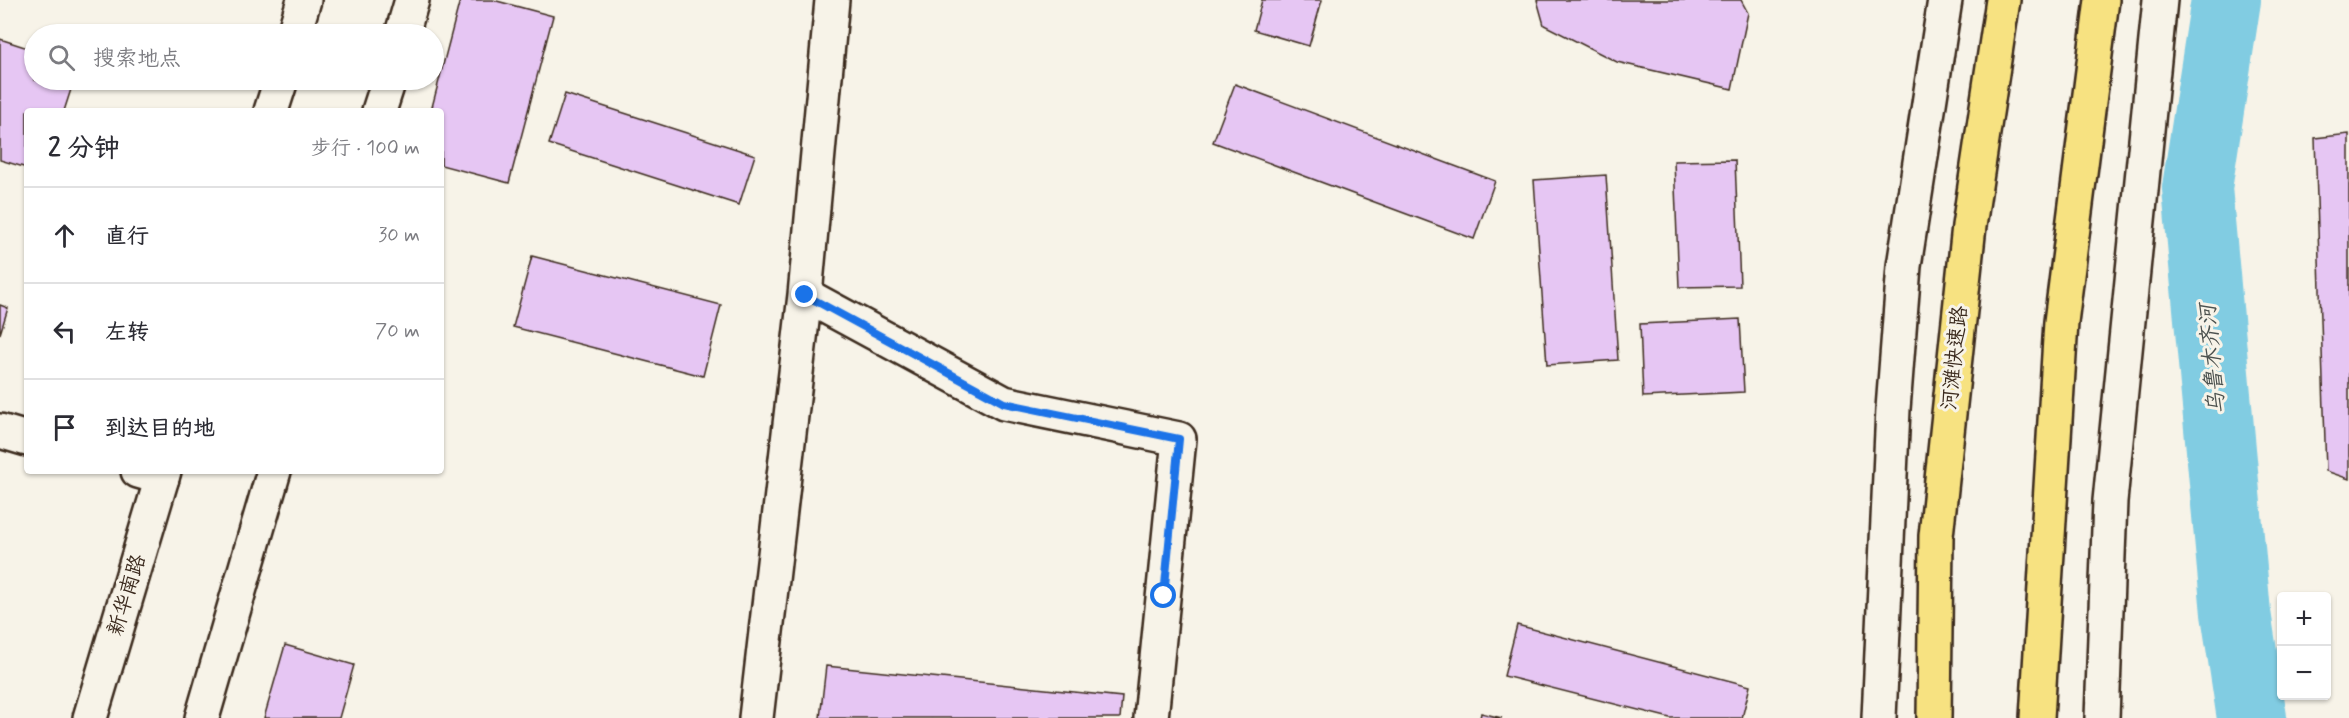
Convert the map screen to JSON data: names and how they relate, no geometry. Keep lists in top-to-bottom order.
{
  "streets": {
    "highway": ["河滩快速路"],
    "street": ["新华南路"]
  },
  "water": ["乌鲁木齐河"],
  "page": {
    "search": "搜索地点",
    "heading": ["2 分钟", "步行 · 100 m"],
    "list": [
      ["直行", "30 m"],
      ["左转", "70 m"],
      "到达目的地"
    ],
    "map_buttons": ["+", "−"]
  }
}
